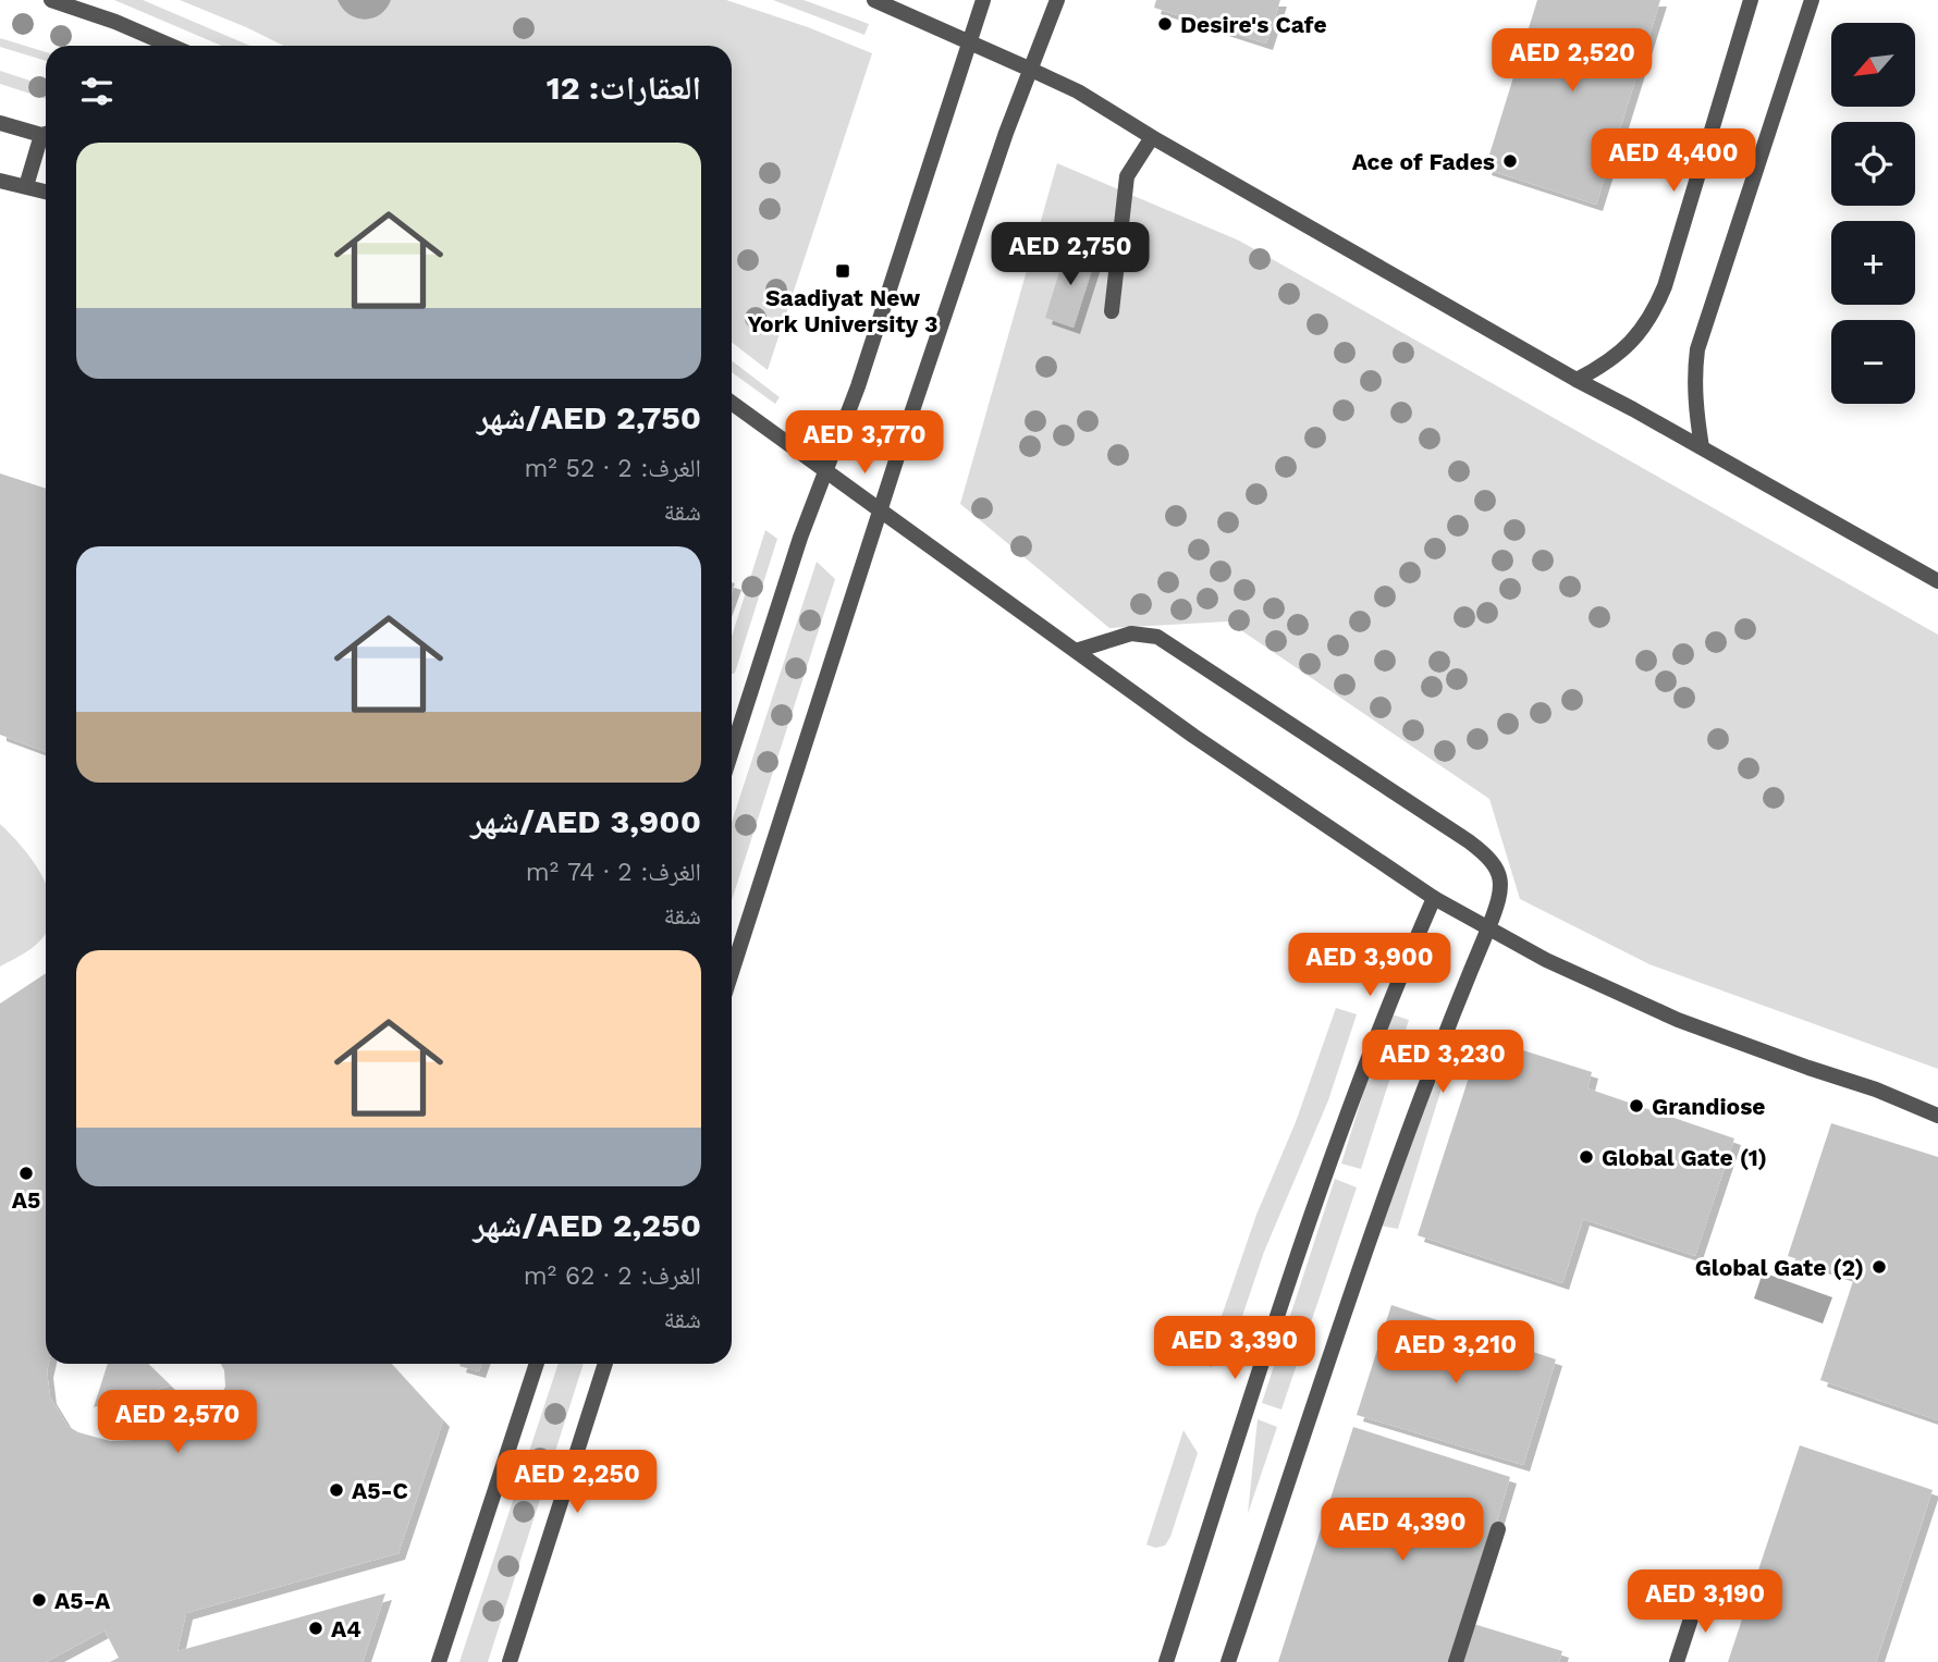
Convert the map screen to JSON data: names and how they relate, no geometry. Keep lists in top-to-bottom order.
{
  "places": {
    "other": [
      "Desire's Cafe",
      "Ace of Fades",
      "Grandiose",
      "Global Gate (1)",
      "A5",
      "Global Gate (2)",
      "A5-C",
      "A5-A",
      "A4"
    ],
    "transit": ["Saadiyat New York University 3"]
  },
  "north": "bottom left",
  "page": {
    "map_buttons": ["+", "−"],
    "price": [
      "AED 2,520",
      "AED 4,400",
      "AED 2,750",
      "AED 3,770",
      "AED 3,900",
      "AED 3,230",
      "AED 3,390",
      "AED 3,210",
      "AED 2,570",
      "AED 2,250",
      "AED 4,390",
      "AED 3,190"
    ],
    "heading": "العقارات: 12",
    "list": [
      {
        "name": "AED 2,750/شهر",
        "note": "الغرف: 2 · 52 m² · شقة"
      },
      {
        "name": "AED 3,900/شهر",
        "note": "الغرف: 2 · 74 m² · شقة"
      },
      {
        "name": "AED 2,250/شهر",
        "note": "الغرف: 2 · 62 m² · شقة"
      }
    ]
  }
}
